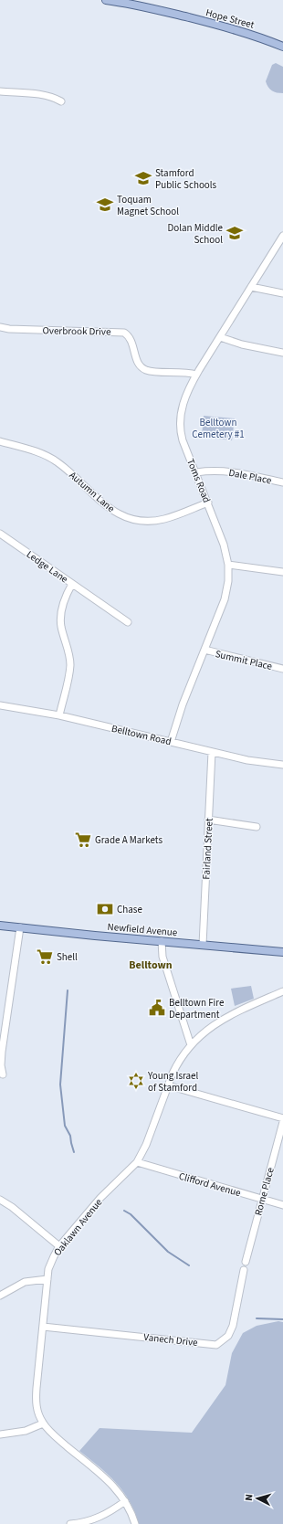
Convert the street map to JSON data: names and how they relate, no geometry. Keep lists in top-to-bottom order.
{
  "streets": {
    "main road": ["Hope Street", "Newfield Avenue"],
    "street": [
      "Overbrook Drive",
      "Dale Place",
      "Toms Road",
      "Autumn Lane",
      "Ledge Lane",
      "Summit Place",
      "Belltown Road",
      "Fairland Street",
      "Clifford Avenue",
      "Rome Place",
      "Oaklawn Avenue",
      "Vanech Drive"
    ]
  },
  "crossings": [
    ["Overbrook Drive", "Toms Road"],
    ["Dale Place", "Toms Road"],
    ["Toms Road", "Autumn Lane"],
    ["Toms Road", "Summit Place"],
    ["Toms Road", "Belltown Road"],
    ["Ledge Lane", "Belltown Road"],
    ["Belltown Road", "Fairland Street"],
    ["Fairland Street", "Newfield Avenue"],
    ["Clifford Avenue", "Rome Place"],
    ["Clifford Avenue", "Oaklawn Avenue"],
    ["Oaklawn Avenue", "Vanech Drive"]
  ],
  "districts": ["Belltown"],
  "parks": ["Belltown Cemetery #1"],
  "places": {
    "school or university": ["Stamford Public Schools", "Toquam Magnet School", "Dolan Middle School"],
    "supermarket": ["Grade A Markets", "Shell"],
    "bank": ["Chase"],
    "public building": ["Belltown Fire Department"],
    "synagogue": ["Young Israel of Stamford"]
  },
  "north": "left"
}
